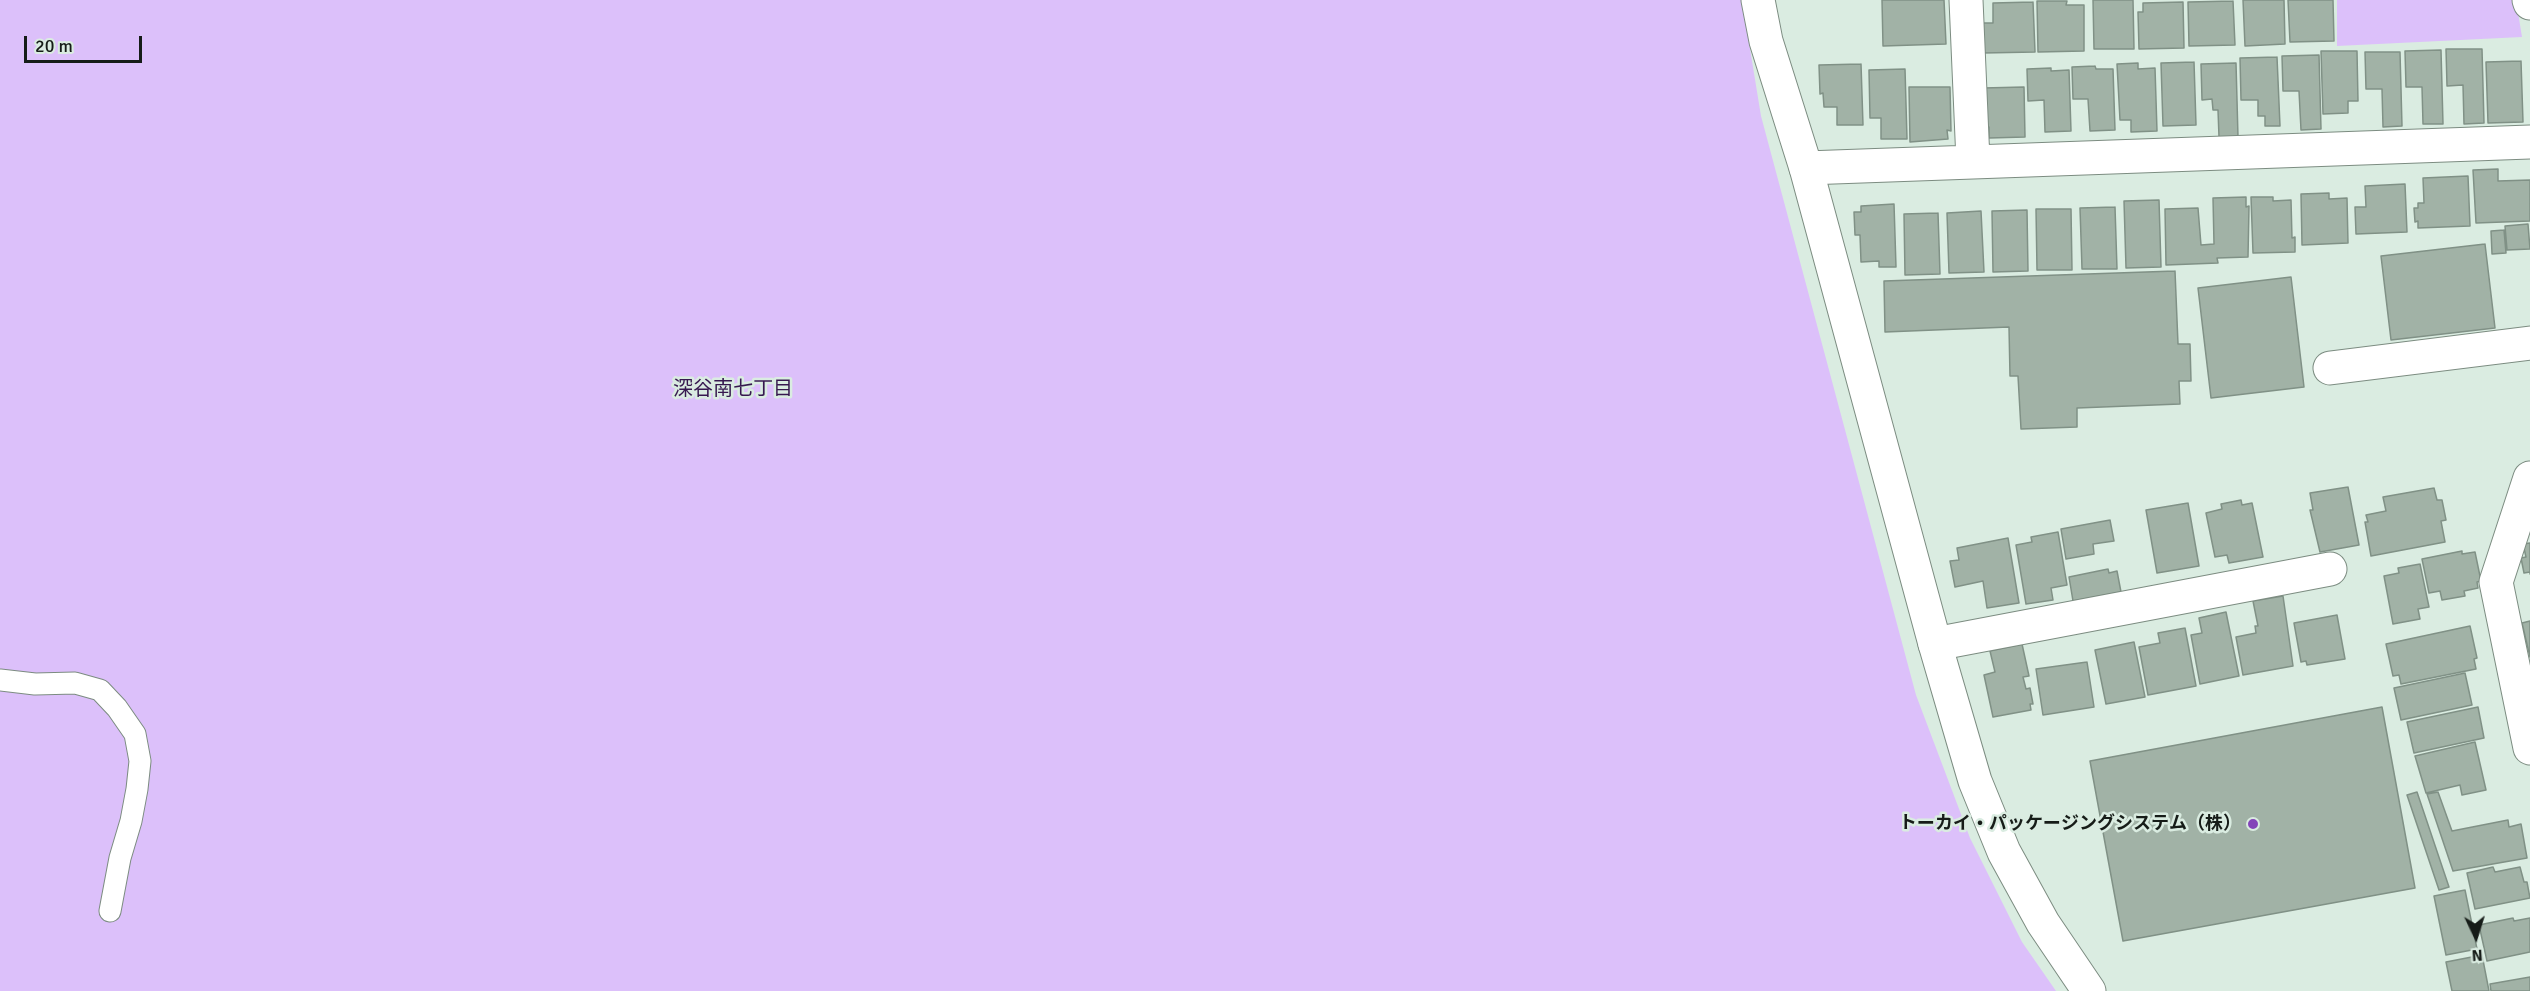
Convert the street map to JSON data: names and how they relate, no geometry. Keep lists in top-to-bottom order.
{
  "districts": ["深谷南七丁目"],
  "places": ["トーカイ・パッケージングシステム（株）"],
  "scale_bar": "20 m",
  "north": "bottom"
}
